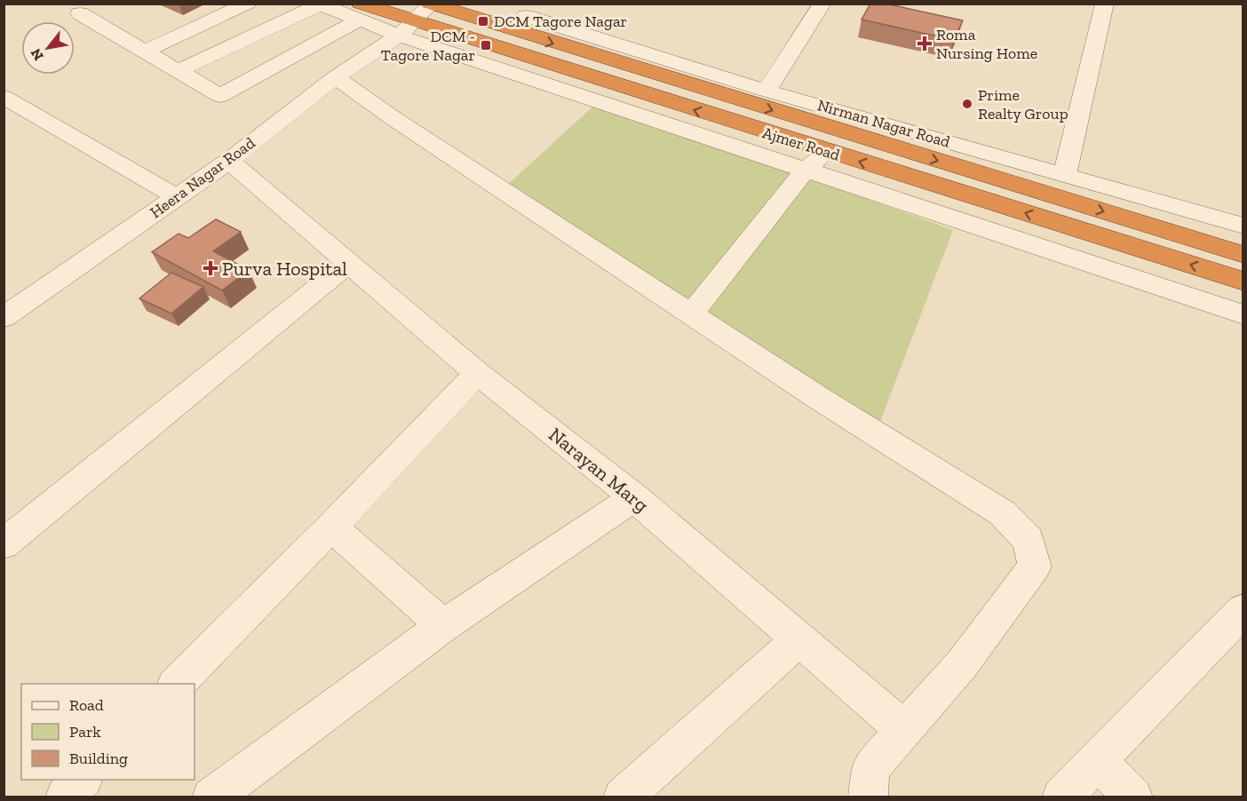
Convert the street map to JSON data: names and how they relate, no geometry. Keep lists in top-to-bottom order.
{
  "streets": {
    "highway": ["Ajmer Road"],
    "street": ["Nirman Nagar Road", "Heera Nagar Road", "Narayan Marg"]
  },
  "crossings": [
    ["Nirman Nagar Road", "Ajmer Road"],
    ["Ajmer Road", "Heera Nagar Road"],
    ["Heera Nagar Road", "Narayan Marg"]
  ],
  "places": {
    "transit": ["DCM Tagore Nagar", "DCM - Tagore Nagar"],
    "health": ["Roma Nursing Home", "Purva Hospital"],
    "other": ["Prime Realty Group"]
  },
  "legend": ["Road", "Park", "Building"],
  "north": "bottom left"
}
